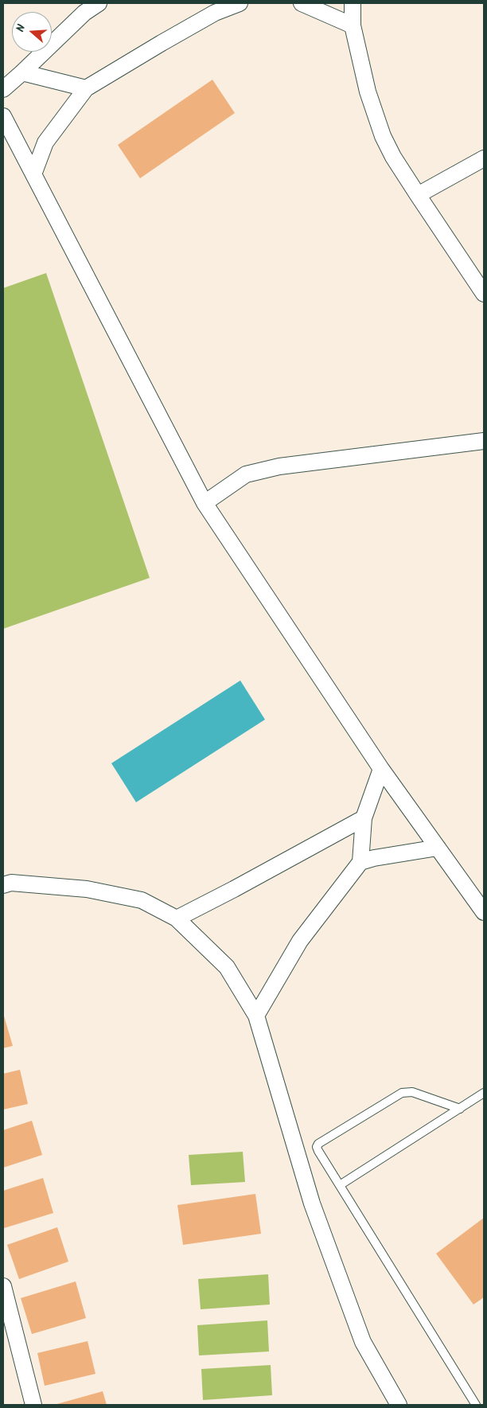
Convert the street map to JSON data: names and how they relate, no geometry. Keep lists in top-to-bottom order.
{
  "north": "left"
}
